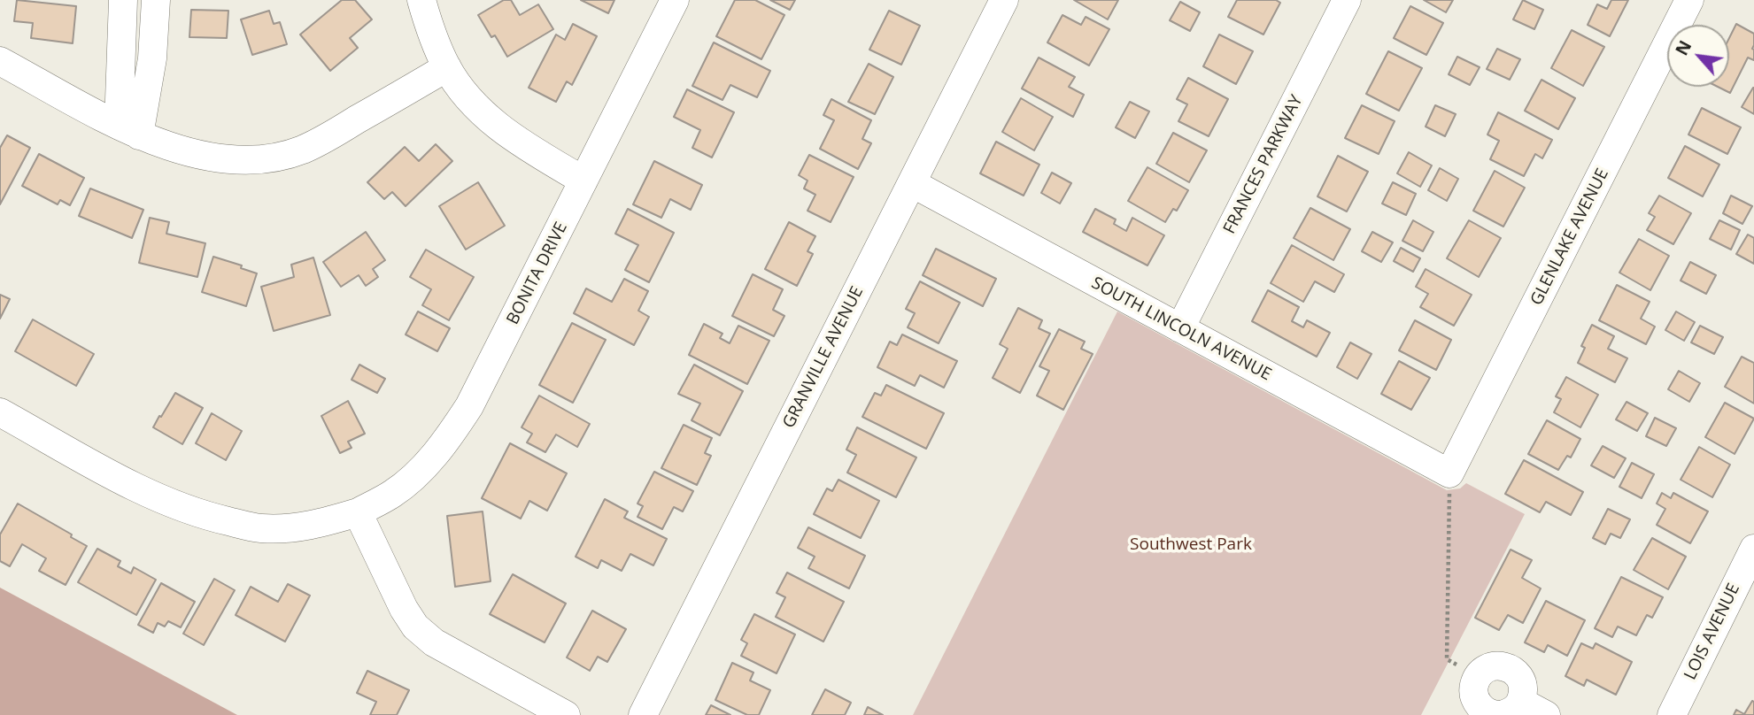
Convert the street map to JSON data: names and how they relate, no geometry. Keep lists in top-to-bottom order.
{
  "streets": {
    "street": [
      "FRANCES PARKWAY",
      "GLENLAKE AVENUE",
      "BONITA DRIVE",
      "SOUTH LINCOLN AVENUE",
      "GRANVILLE AVENUE",
      "LOIS AVENUE"
    ]
  },
  "crossings": [
    ["FRANCES PARKWAY", "SOUTH LINCOLN AVENUE"],
    ["GLENLAKE AVENUE", "SOUTH LINCOLN AVENUE"],
    ["SOUTH LINCOLN AVENUE", "GRANVILLE AVENUE"]
  ],
  "parks": ["Southwest Park"],
  "north": "top left"
}
